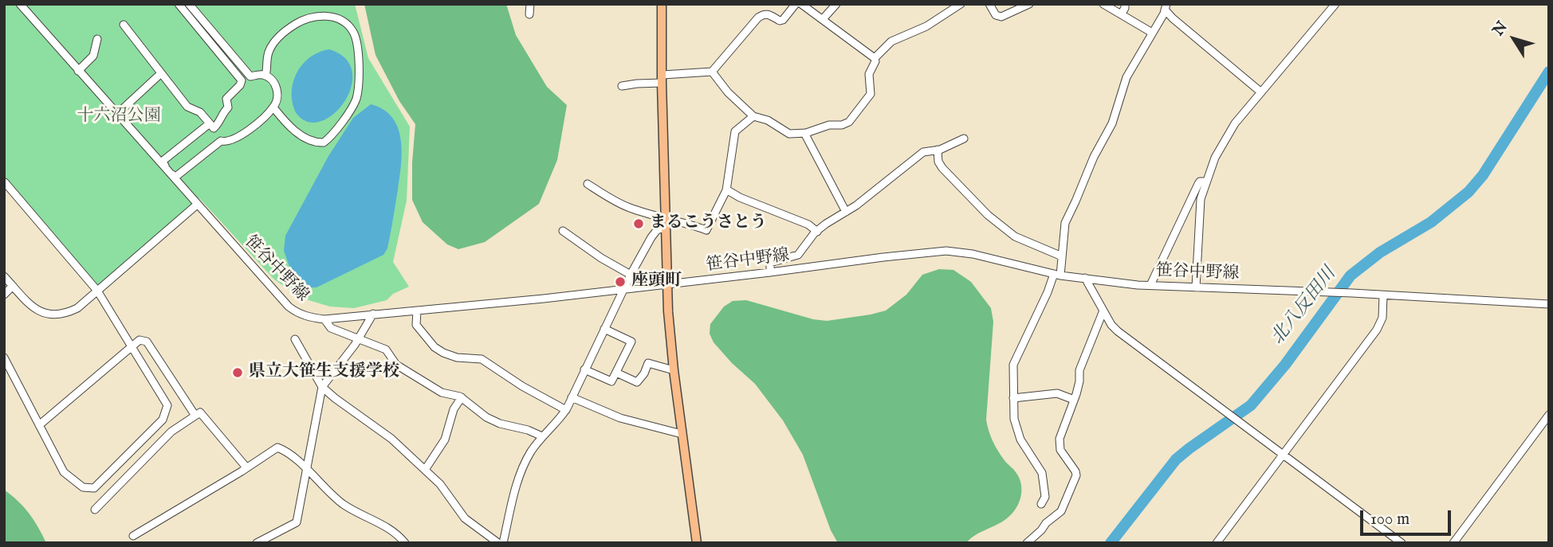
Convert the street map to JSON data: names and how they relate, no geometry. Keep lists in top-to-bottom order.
{
  "streets": {
    "street": ["笹谷中野線"]
  },
  "water": ["北八反田川"],
  "parks": ["十六沼公園"],
  "places": ["まるこうさとう", "座頭町", "県立大笹生支援学校"],
  "scale_bar": "100 m",
  "north": "top left"
}
